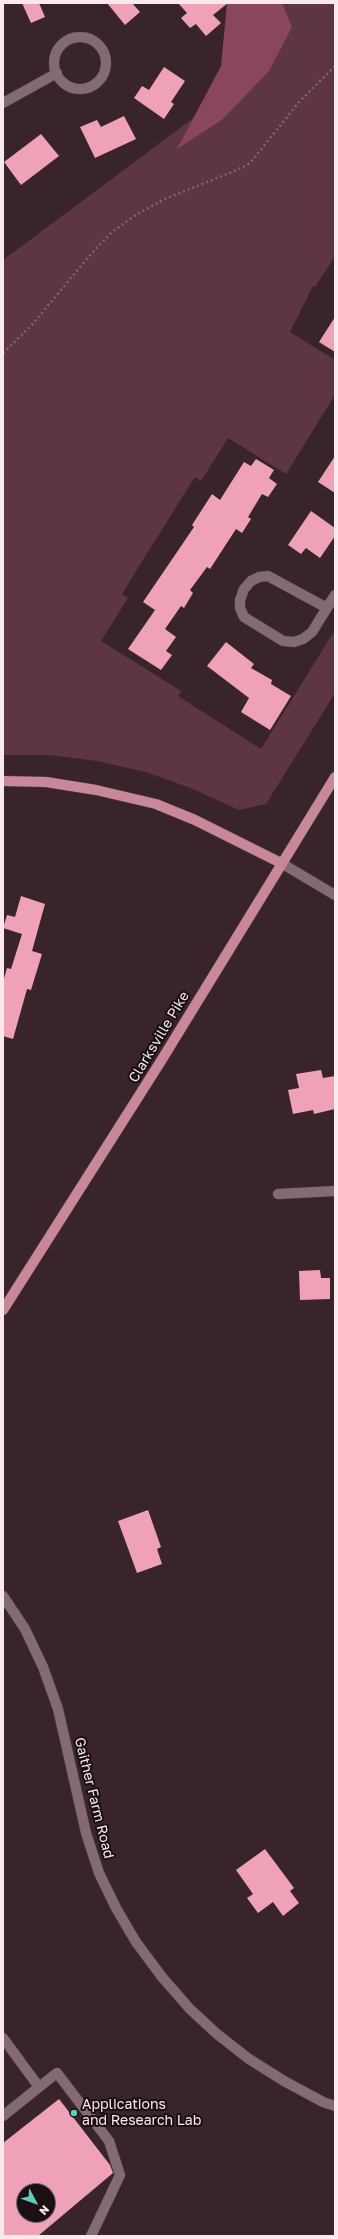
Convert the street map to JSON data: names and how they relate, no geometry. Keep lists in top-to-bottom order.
{
  "streets": {
    "main road": ["Clarksville Pike"],
    "street": ["Gaither Farm Road"]
  },
  "places": ["Applications and Research Lab"],
  "north": "bottom right"
}
